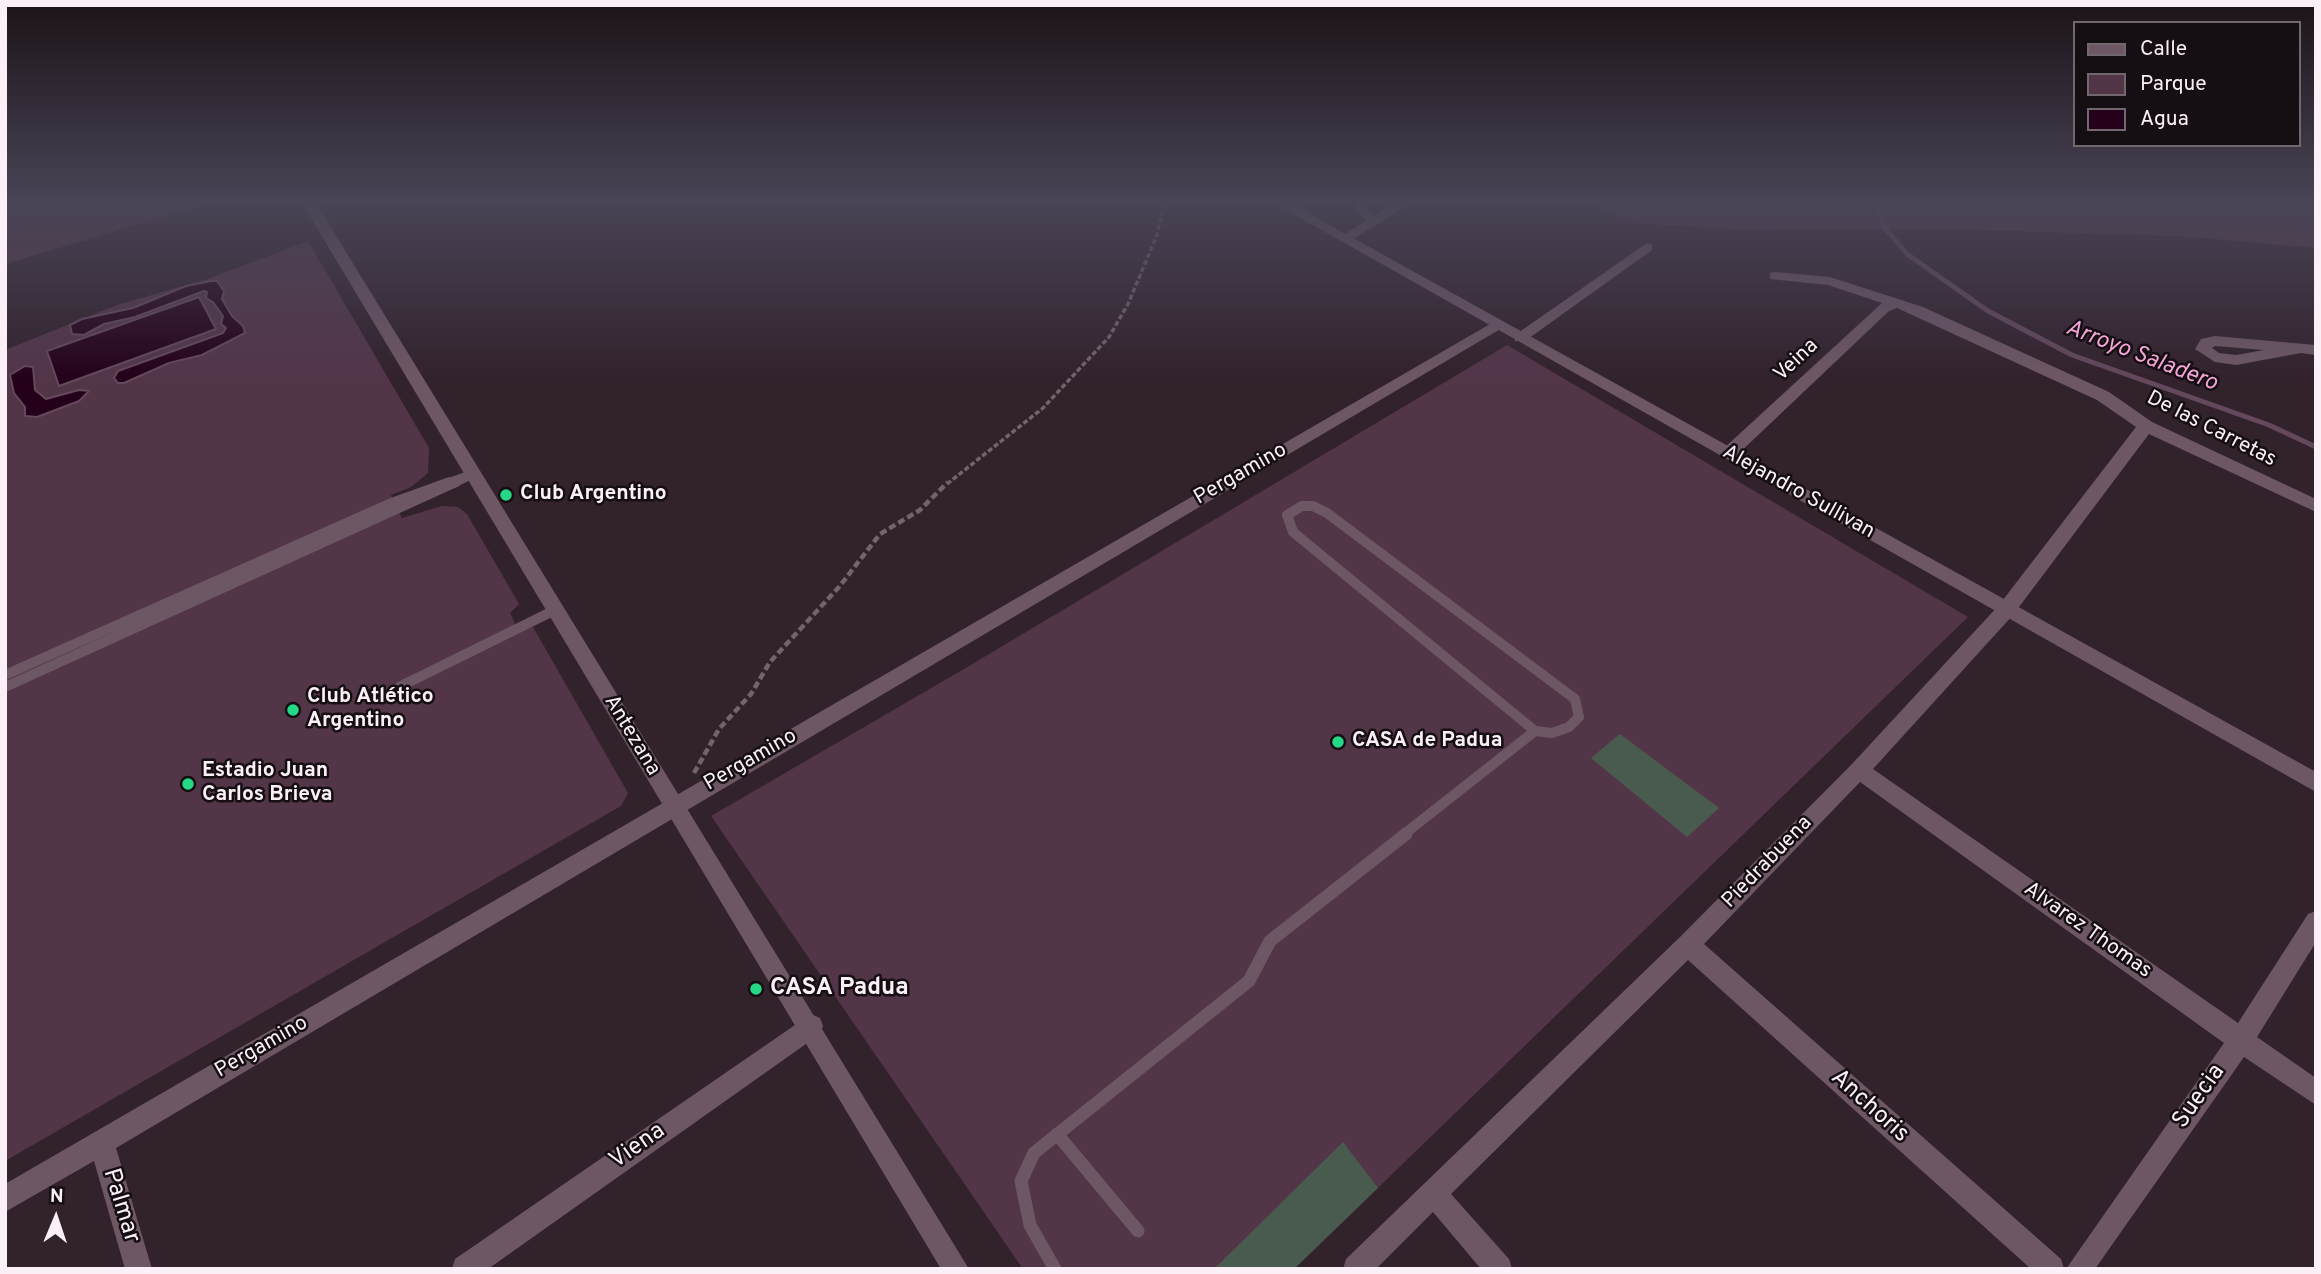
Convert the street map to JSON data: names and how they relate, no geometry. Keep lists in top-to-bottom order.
{
  "streets": {
    "street": [
      "Veina",
      "De las Carretas",
      "Pergamino",
      "Alejandro Sullivan",
      "Antezana",
      "Piedrabuena",
      "Alvarez Thomas",
      "Suecia",
      "Anchoris",
      "Viena",
      "Palmar"
    ]
  },
  "crossings": [
    ["Veina", "De las Carretas"],
    ["Veina", "Alejandro Sullivan"],
    ["De las Carretas", "Piedrabuena"],
    ["Pergamino", "Alejandro Sullivan"],
    ["Pergamino", "Antezana"],
    ["Pergamino", "Palmar"],
    ["Alejandro Sullivan", "Piedrabuena"],
    ["Antezana", "Viena"],
    ["Piedrabuena", "Alvarez Thomas"],
    ["Piedrabuena", "Anchoris"],
    ["Alvarez Thomas", "Suecia"]
  ],
  "water": ["Arroyo Saladero"],
  "places": [
    "Club Argentino",
    "Club Atlético Argentino",
    "CASA de Padua",
    "Estadio Juan Carlos Brieva",
    "CASA Padua"
  ],
  "legend": ["Calle", "Parque", "Agua"],
  "north": "top"
}
